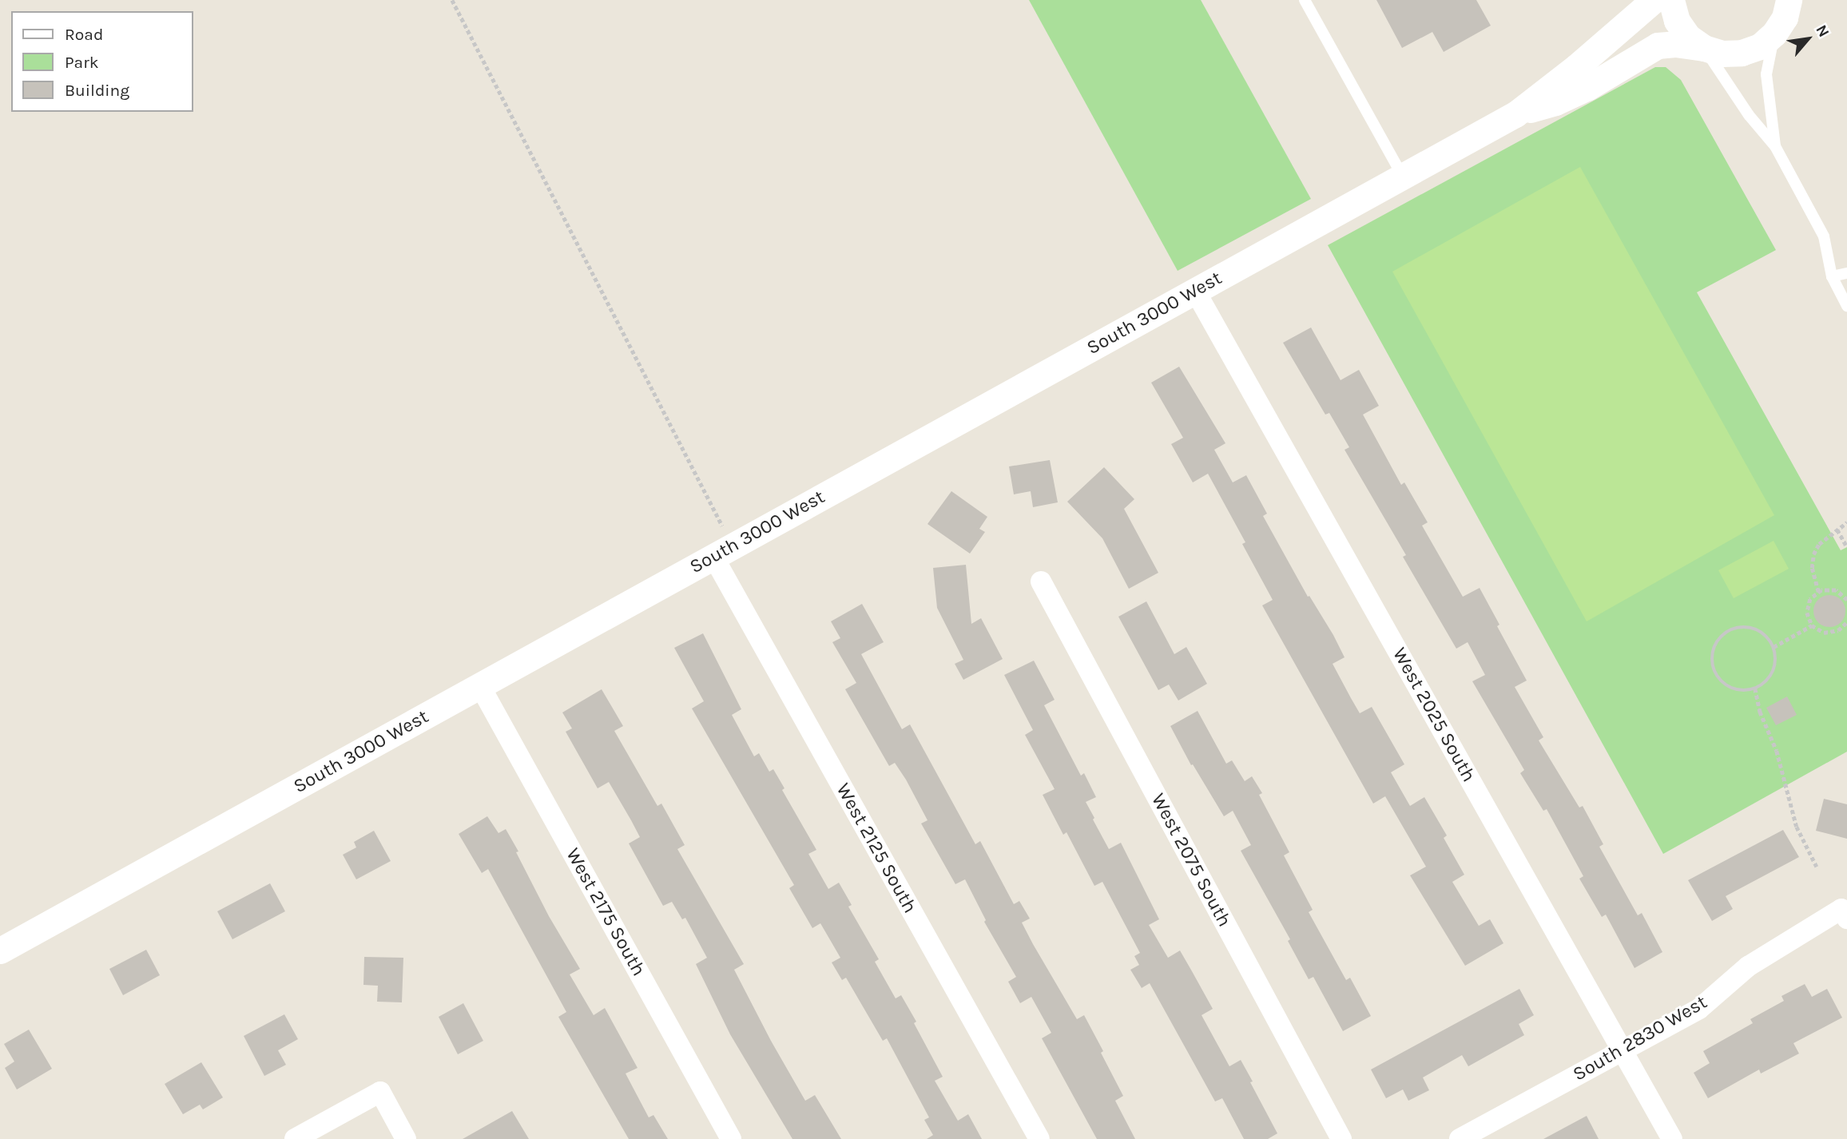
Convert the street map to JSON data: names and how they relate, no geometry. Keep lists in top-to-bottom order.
{
  "streets": {
    "street": [
      "South 3000 West",
      "West 2025 South",
      "West 2125 South",
      "West 2075 South",
      "West 2175 South",
      "South 2830 West"
    ]
  },
  "crossings": [
    ["South 3000 West", "West 2025 South"],
    ["South 3000 West", "West 2125 South"],
    ["South 3000 West", "West 2175 South"],
    ["West 2025 South", "South 2830 West"]
  ],
  "legend": ["Road", "Park", "Building"],
  "north": "top right"
}
